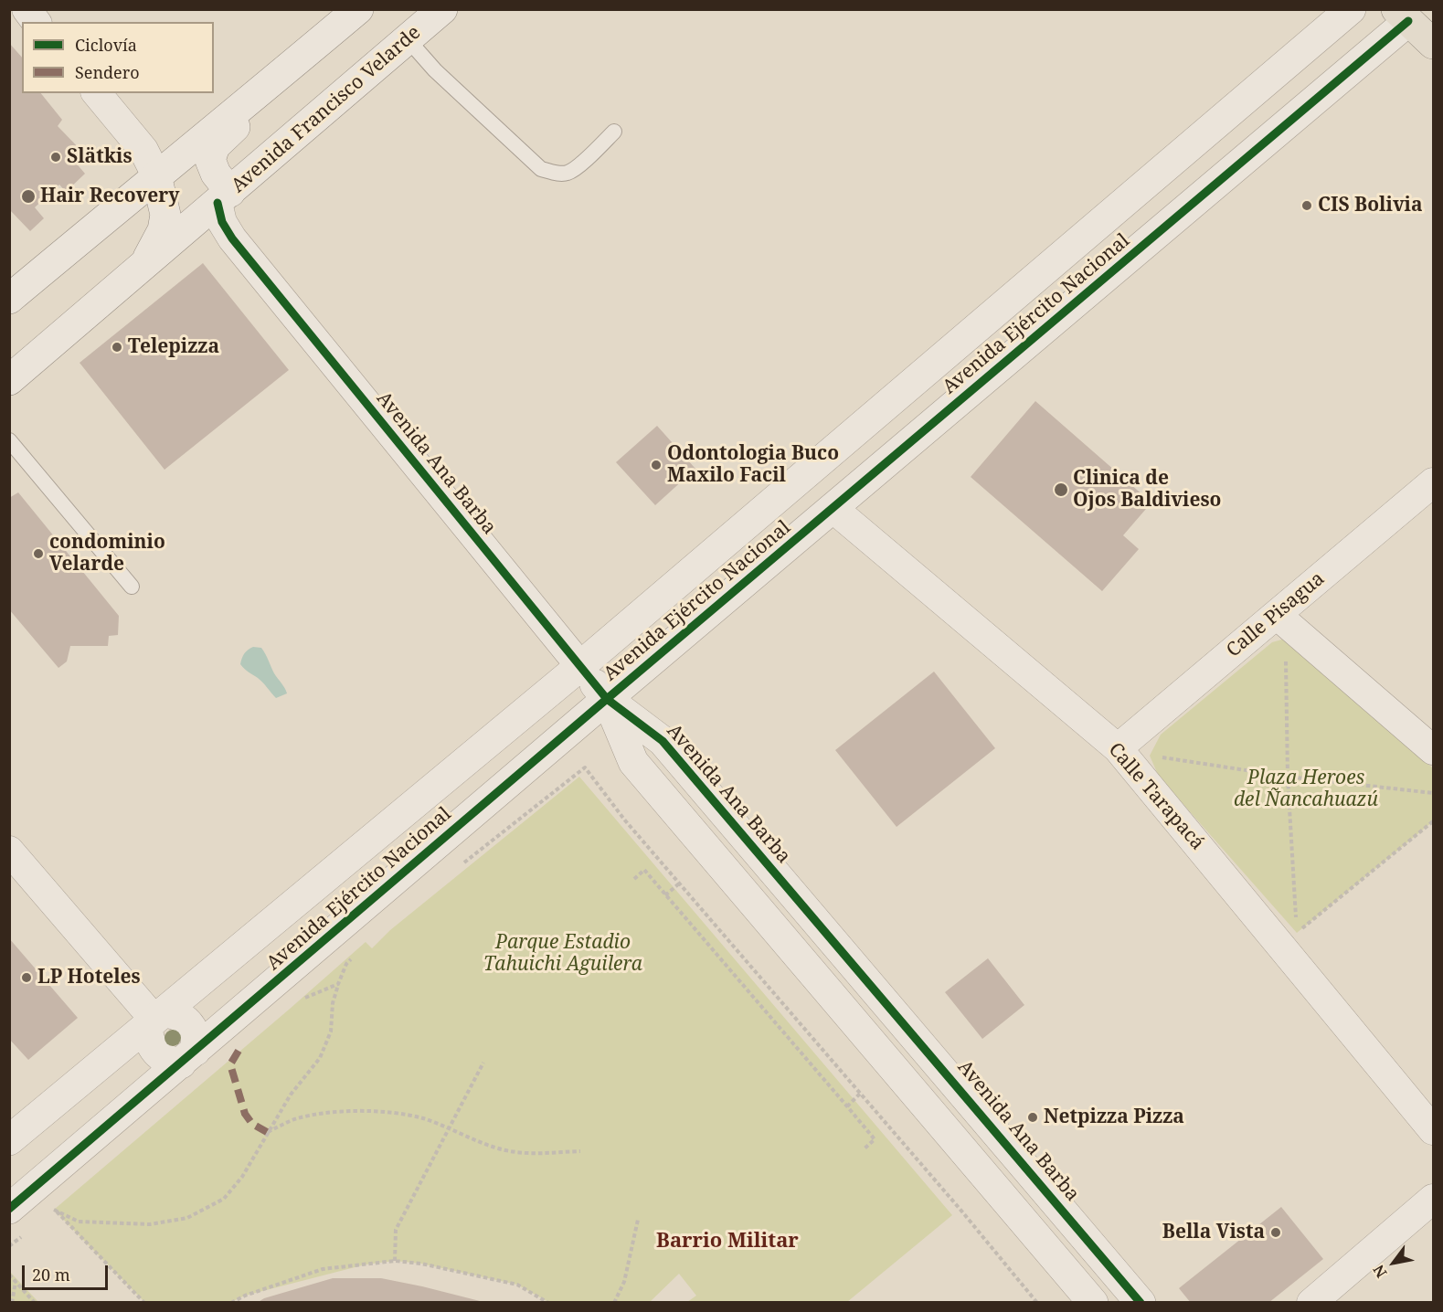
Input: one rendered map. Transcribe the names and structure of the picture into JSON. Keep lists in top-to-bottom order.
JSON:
{
  "streets": {
    "street": [
      "Avenida Francisco Velarde",
      "Avenida Ejército Nacional",
      "Avenida Ana Barba",
      "Calle Pisagua",
      "Calle Tarapacá"
    ]
  },
  "crossings": [
    ["Avenida Francisco Velarde", "Avenida Ana Barba"],
    ["Avenida Ejército Nacional", "Avenida Ana Barba"],
    ["Avenida Ejército Nacional", "Calle Tarapacá"],
    ["Calle Pisagua", "Calle Tarapacá"]
  ],
  "districts": ["Barrio Militar"],
  "parks": ["Plaza Heroes del Ñancahuazú", "Parque Estadio Tahuichi Aguilera"],
  "places": [
    "Slätkis",
    "Hair Recovery",
    "CIS Bolivia",
    "Telepizza",
    "Odontologia Buco Maxilo Facil",
    "Clinica de Ojos Baldivieso",
    "condominio Velarde",
    "LP Hoteles",
    "Netpizza Pizza",
    "Bella Vista"
  ],
  "legend": ["Ciclovía", "Sendero"],
  "scale_bar": "20 m",
  "north": "bottom left"
}
